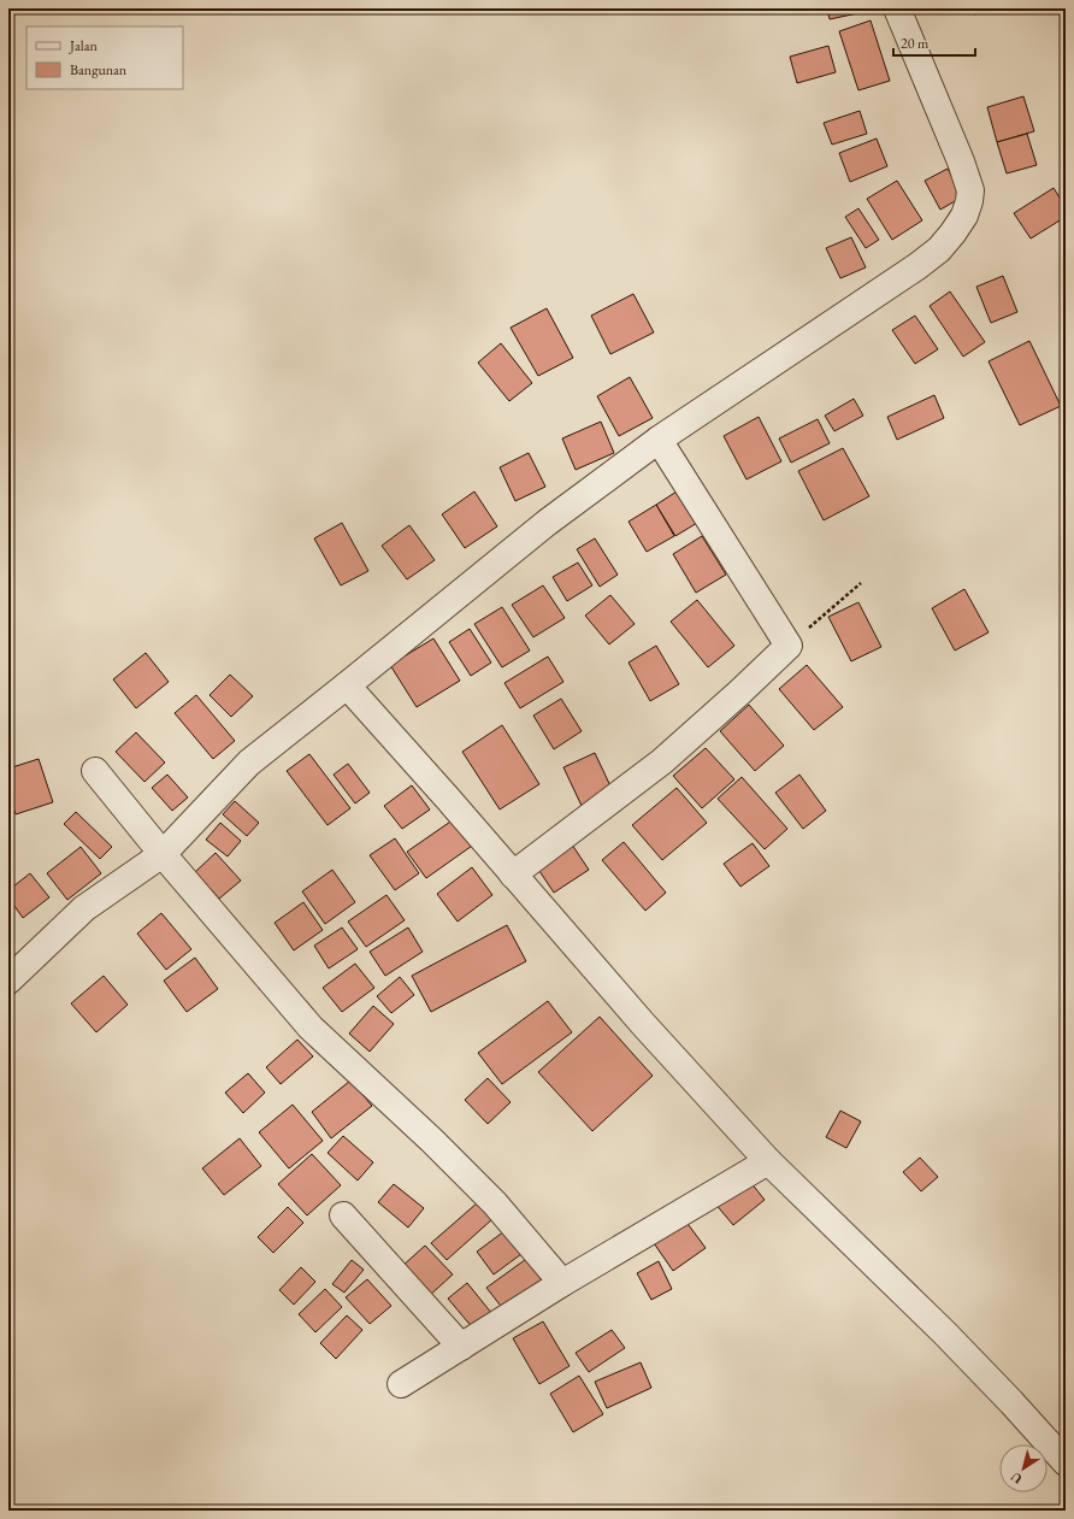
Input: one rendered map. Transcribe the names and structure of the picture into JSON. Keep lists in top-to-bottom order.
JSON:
{
  "legend": ["Jalan", "Bangunan"],
  "scale_bar": "20 m",
  "north": "bottom left"
}
